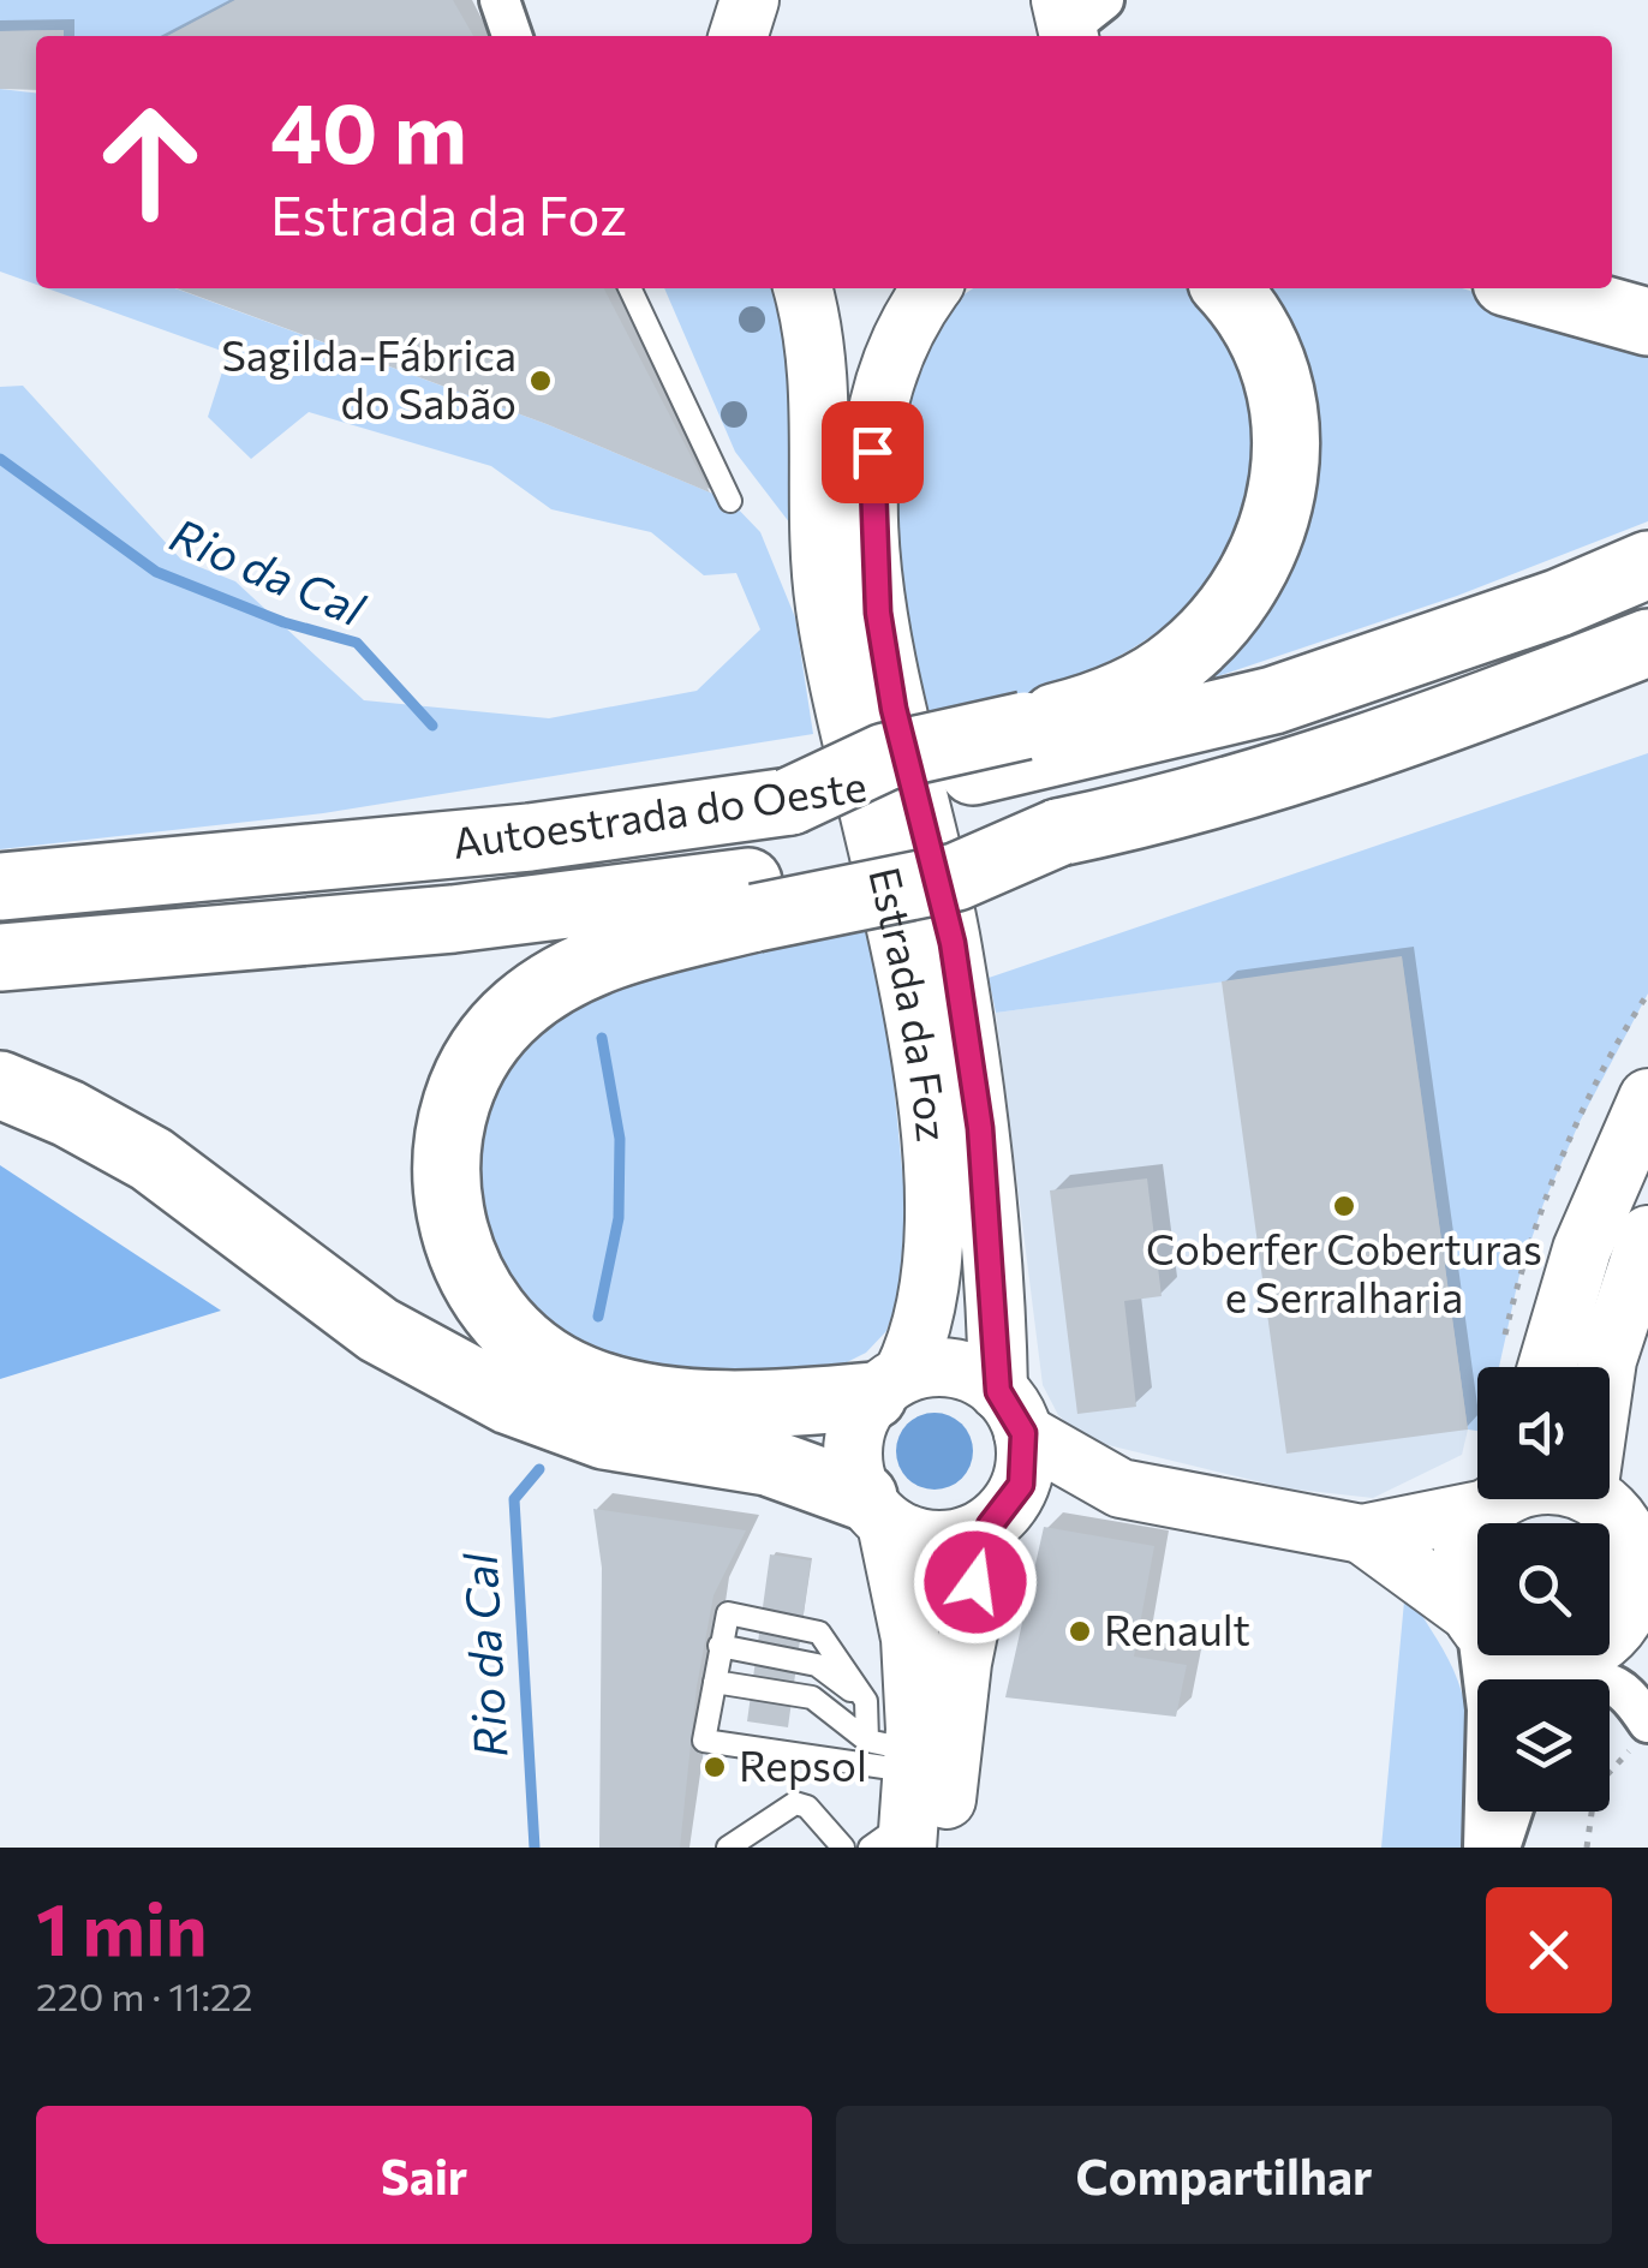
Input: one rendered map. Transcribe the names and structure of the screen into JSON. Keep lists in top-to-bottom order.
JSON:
{
  "streets": {
    "highway": ["Autoestrada do Oeste"],
    "main road": ["Estrada da Foz"]
  },
  "water": ["Rio da Cal"],
  "places": [
    "Sagilda-Fábrica do Sabão",
    "Coberfer Coberturas e Serralharia",
    "Renault",
    "Repsol"
  ],
  "page": {
    "turn": ["40 m", "Estrada da Foz"],
    "heading": ["1 min", "220 m · 11:22"],
    "buttons": ["Sair", "Compartilhar"]
  }
}
